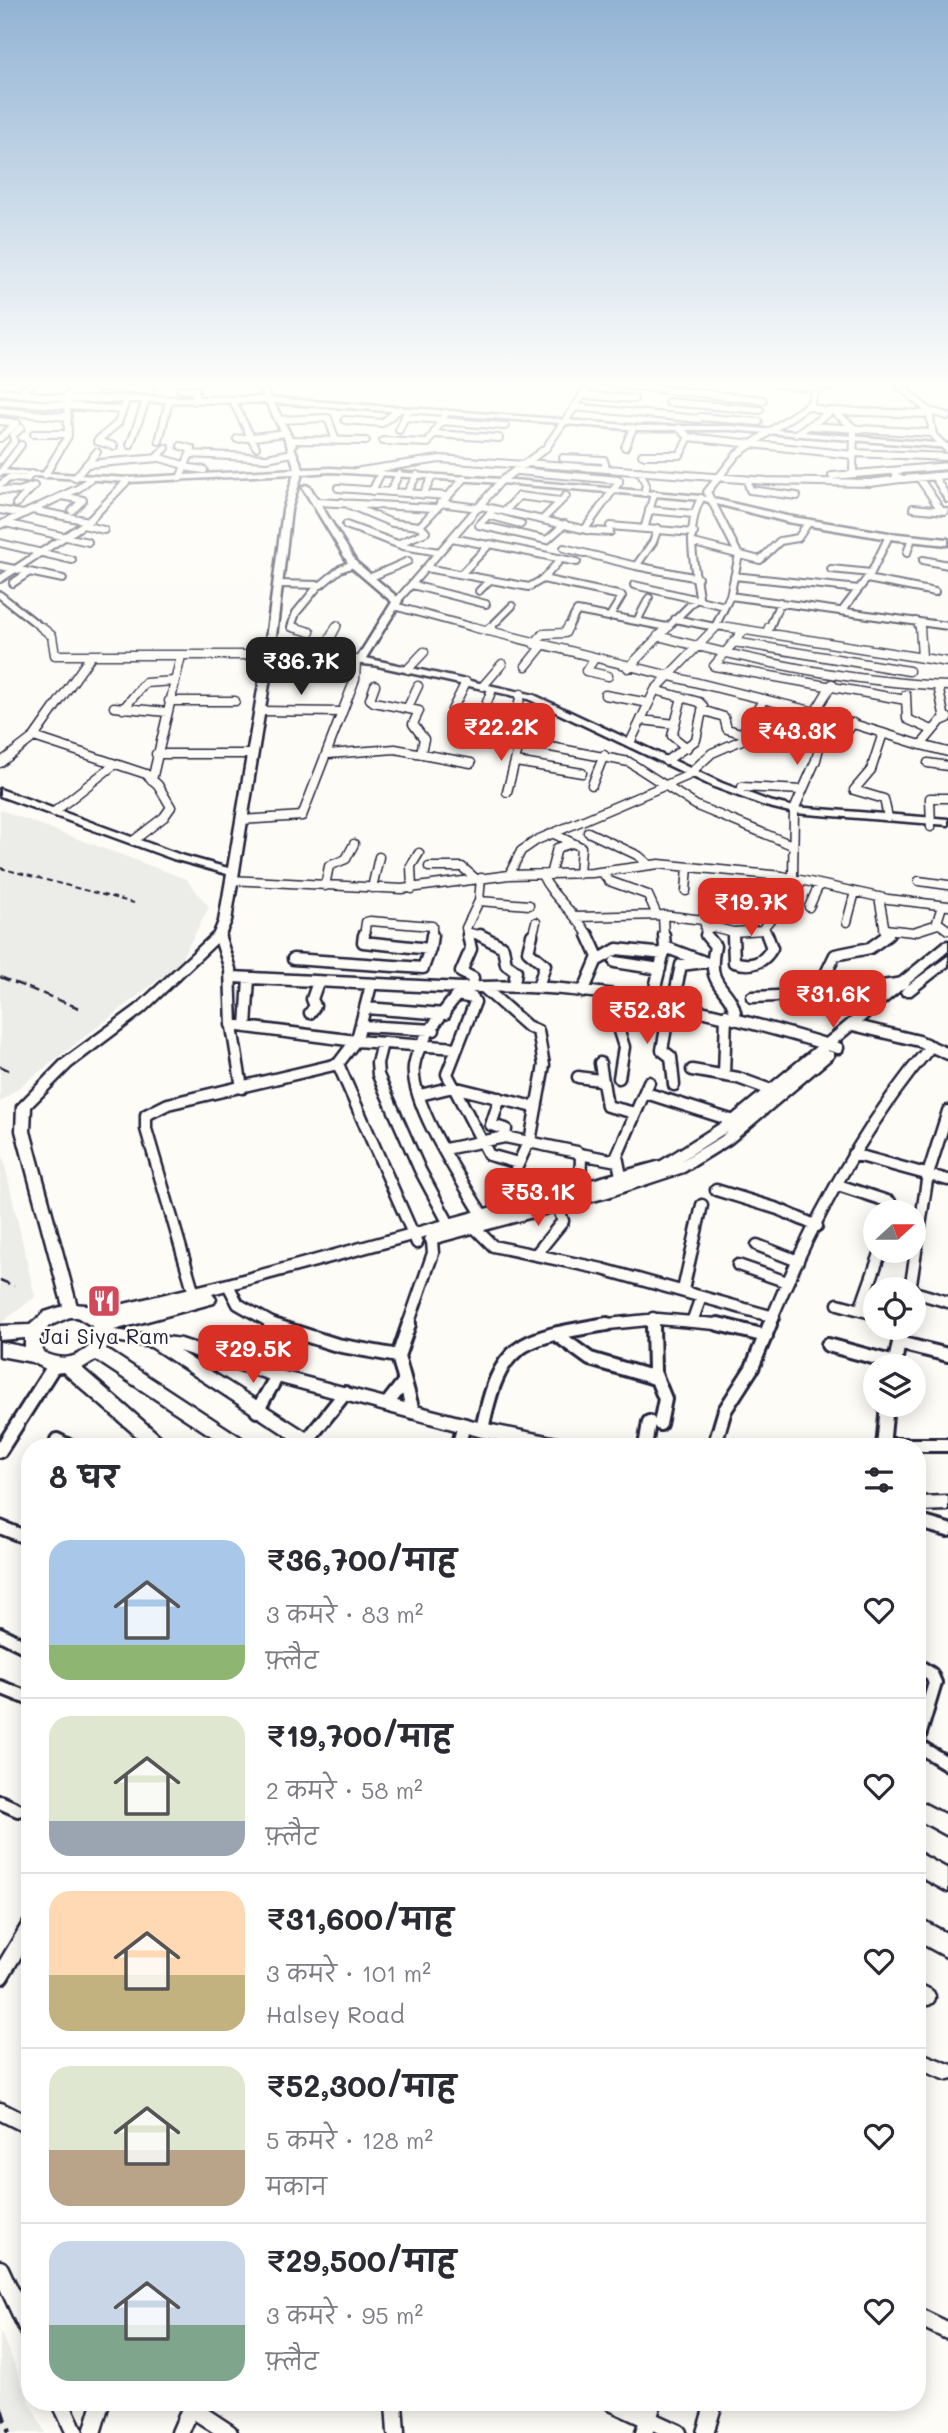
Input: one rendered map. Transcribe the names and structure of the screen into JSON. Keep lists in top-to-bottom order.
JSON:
{
  "places": {
    "restaurant": ["Jai Siya Ram"]
  },
  "north": "right",
  "page": {
    "price": [
      "₹36.7K",
      "₹22.2K",
      "₹43.3K",
      "₹19.7K",
      "₹31.6K",
      "₹52.3K",
      "₹53.1K",
      "₹29.5K"
    ],
    "heading": "8 घर",
    "list": [
      {
        "name": "₹36,700/माह",
        "note": "3 कमरे · 83 m² · फ़्लैट"
      },
      {
        "name": "₹19,700/माह",
        "note": "2 कमरे · 58 m² · फ़्लैट"
      },
      {
        "name": "₹31,600/माह",
        "note": "3 कमरे · 101 m² · Halsey Road"
      },
      {
        "name": "₹52,300/माह",
        "note": "5 कमरे · 128 m² · मकान"
      },
      {
        "name": "₹29,500/माह",
        "note": "3 कमरे · 95 m² · फ़्लैट"
      }
    ]
  }
}
